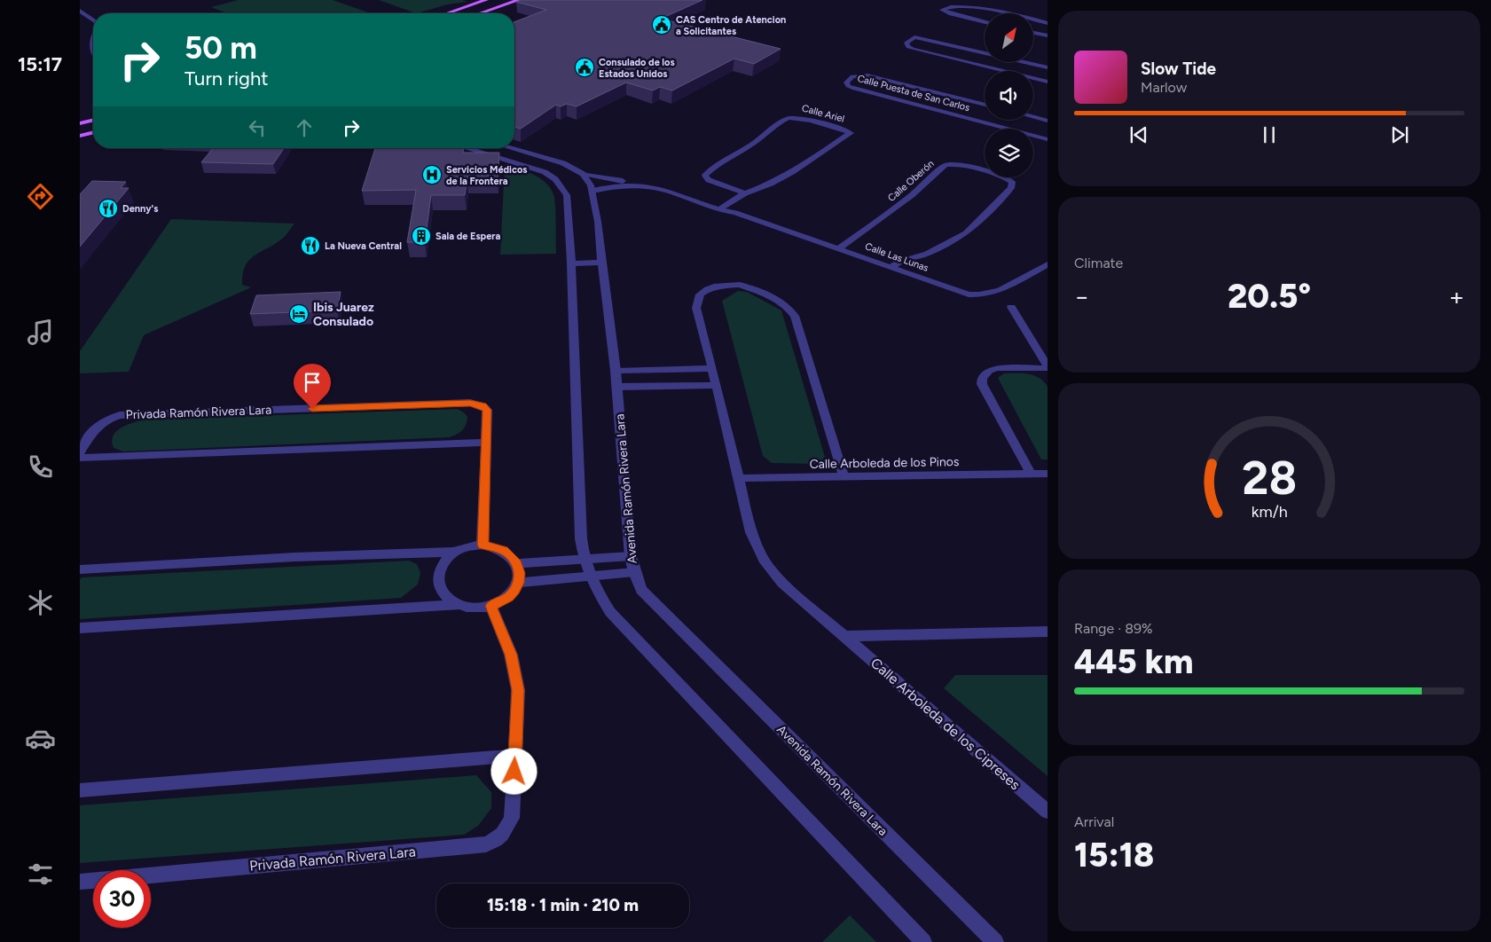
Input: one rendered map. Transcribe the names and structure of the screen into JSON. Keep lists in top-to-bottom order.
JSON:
{
  "streets": {
    "street": [
      "Calle Puesta de San Carlos",
      "Calle Ariel",
      "Calle Oberón",
      "Calle Las Lunas",
      "Privada Ramón Rivera Lara",
      "Calle Arboleda de los Pinos",
      "Avenida Ramón Rivera Lara",
      "Calle Arboleda de los Cipreses"
    ]
  },
  "crossings": [
    ["Calle Ariel", "Calle Las Lunas"],
    ["Calle Oberón", "Calle Las Lunas"],
    ["Calle Las Lunas", "Avenida Ramón Rivera Lara"],
    ["Calle Arboleda de los Pinos", "Calle Arboleda de los Cipreses"]
  ],
  "places": {
    "public building": ["CAS Centro de Atencion a Solicitantes", "Consulado de los Estados Unidos"],
    "hospital": ["Servicios Médicos de la Frontera"],
    "restaurant": ["Denny's", "La Nueva Central"],
    "building": ["Sala de Espera"],
    "hotel": ["Ibis Juarez Consulado"]
  },
  "north": "top right",
  "page": {
    "tabs": "15:17",
    "turn": ["50 m", "Turn right"],
    "song": ["Slow Tide", "Marlow"],
    "tile": [
      "Climate",
      ["Range · 89%", "445 km"],
      ["Arrival", "15:18"]
    ],
    "heat": ["−", "20.5°", "+"],
    "limit": "30",
    "trip": "15:18 · 1 min · 210 m",
    "gauge": ["28", "km/h"]
  }
}
